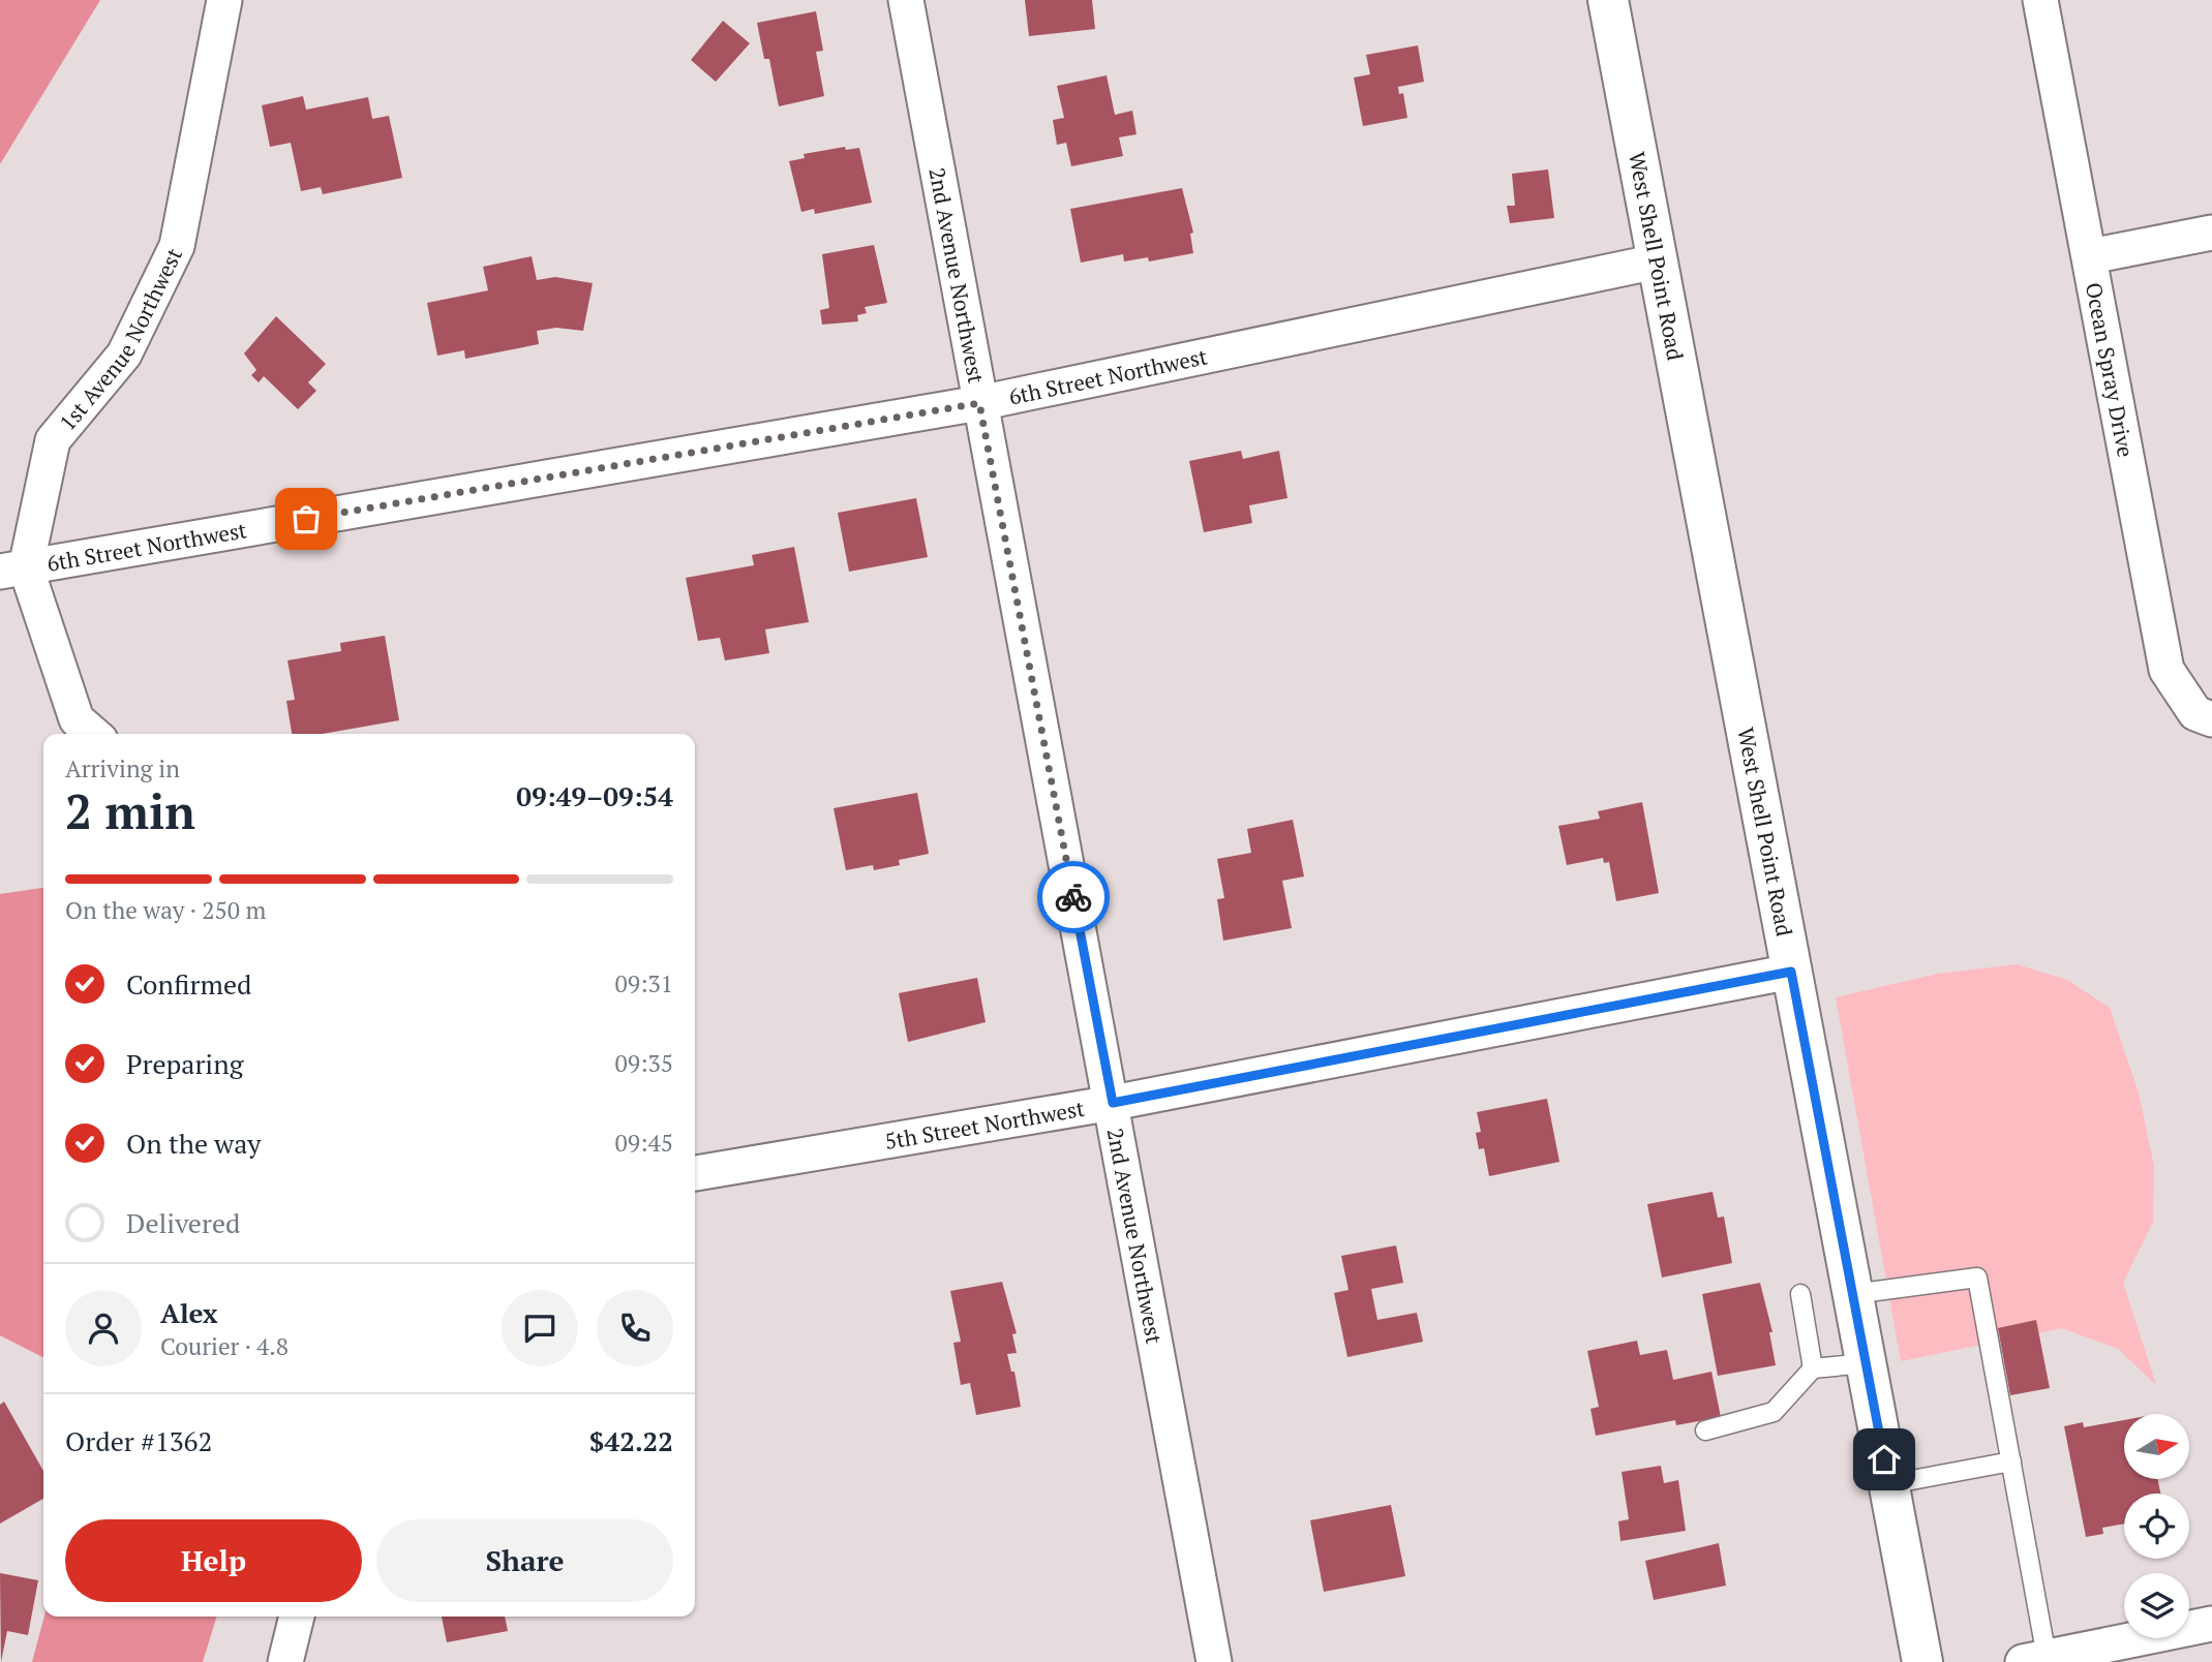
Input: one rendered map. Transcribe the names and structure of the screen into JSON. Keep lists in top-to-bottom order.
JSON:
{
  "streets": {
    "street": [
      "West Shell Point Road",
      "2nd Avenue Northwest",
      "1st Avenue Northwest",
      "Ocean Spray Drive",
      "6th Street Northwest",
      "5th Street Northwest"
    ]
  },
  "crossings": [
    ["West Shell Point Road", "6th Street Northwest"],
    ["West Shell Point Road", "5th Street Northwest"],
    ["2nd Avenue Northwest", "6th Street Northwest"],
    ["2nd Avenue Northwest", "5th Street Northwest"],
    ["1st Avenue Northwest", "6th Street Northwest"]
  ],
  "north": "right",
  "page": {
    "heading": ["2 min", "Arriving in", "09:49–09:54"],
    "panel": [
      "Alex",
      "Courier · 4.8",
      "Order #1362",
      "$42.22"
    ],
    "bar": "On the way · 250 m",
    "list": [
      ["Confirmed", "09:31"],
      ["Preparing", "09:35"],
      ["On the way", "09:45"],
      "Delivered"
    ],
    "buttons": ["Help", "Share"]
  }
}
